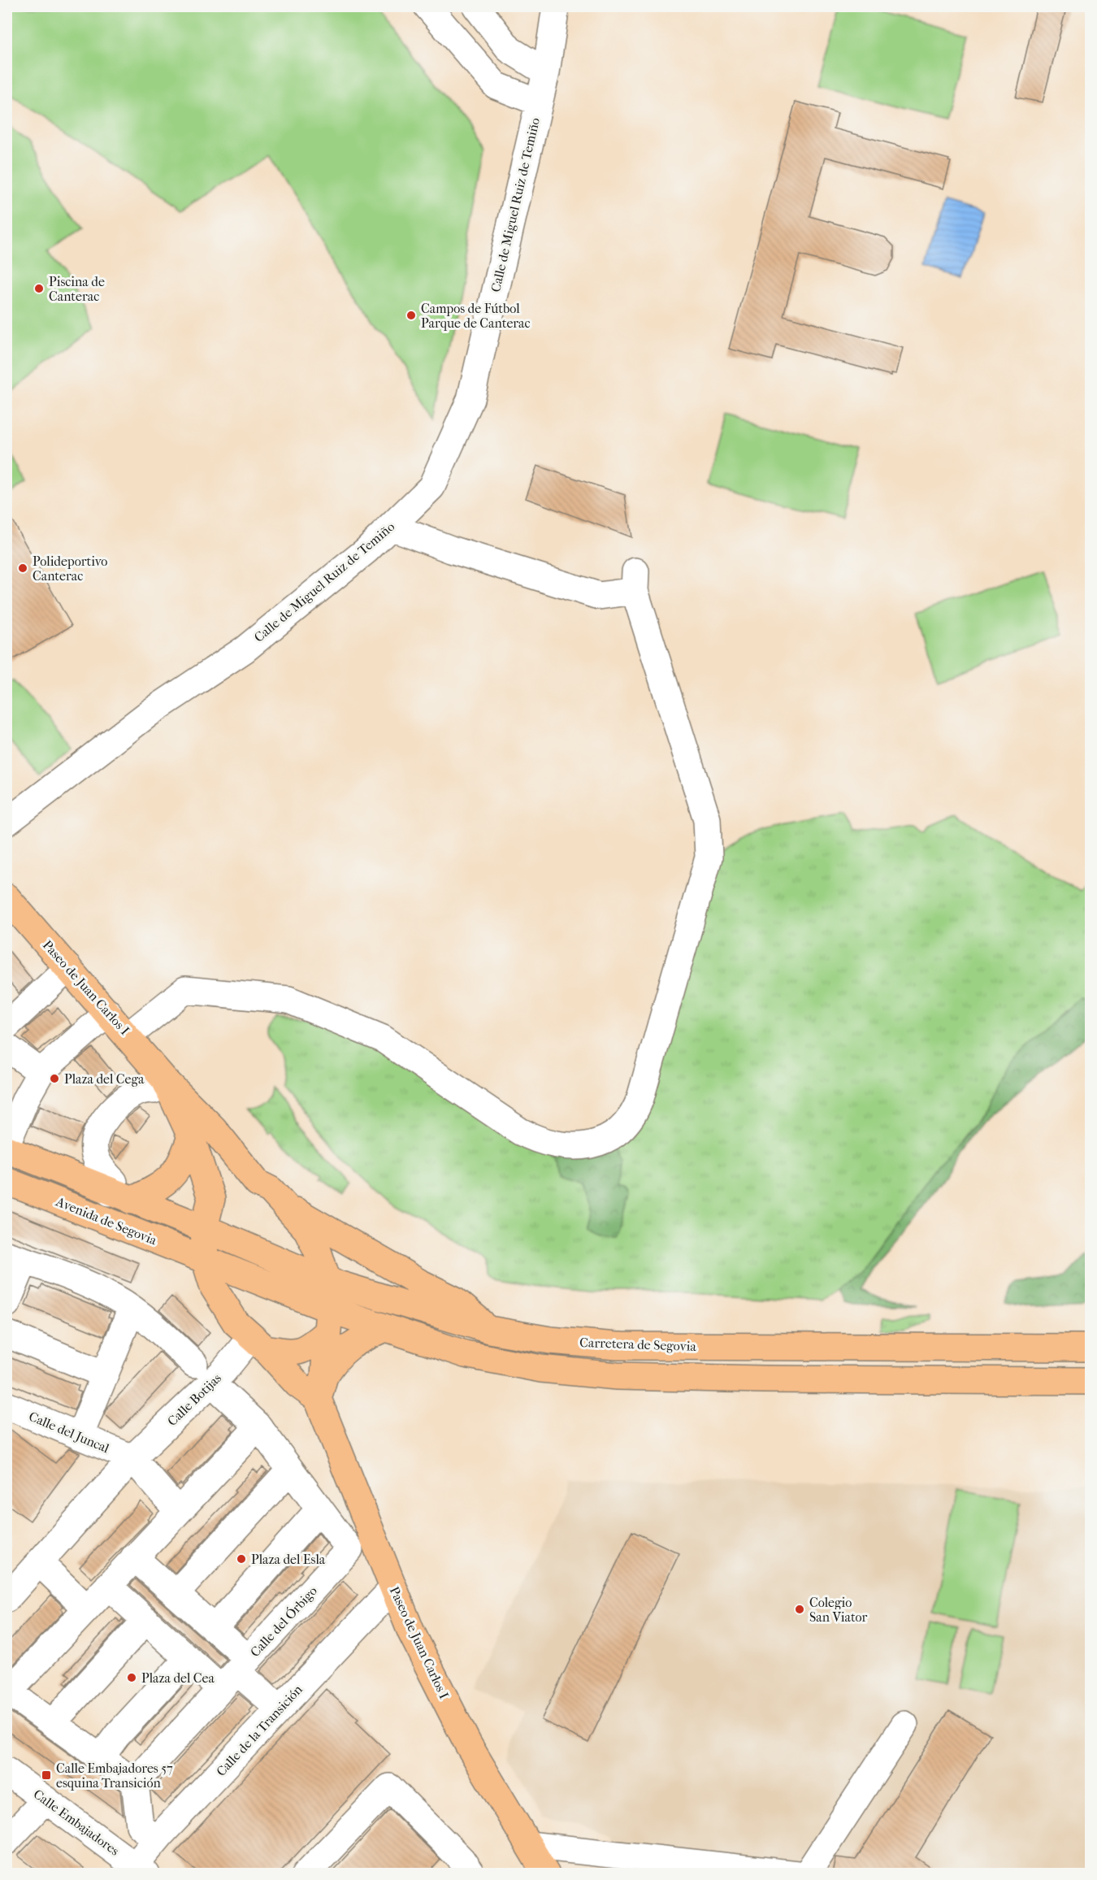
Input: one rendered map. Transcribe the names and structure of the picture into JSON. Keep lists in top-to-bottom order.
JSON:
{
  "streets": {
    "main road": ["Paseo de Juan Carlos I", "Avenida de Segovia", "Carretera de Segovia"],
    "street": [
      "Calle de Miguel Ruiz de Temiño",
      "Calle Botijas",
      "Calle del Juncal",
      "Calle del Órbigo",
      "Calle de la Transición",
      "Calle Embajadores"
    ]
  },
  "crossings": [
    ["Paseo de Juan Carlos I", "Avenida de Segovia"],
    ["Paseo de Juan Carlos I", "Carretera de Segovia"],
    ["Paseo de Juan Carlos I", "Calle de la Transición"],
    ["Avenida de Segovia", "Carretera de Segovia"],
    ["Calle Botijas", "Calle del Juncal"],
    ["Calle de la Transición", "Calle Embajadores"]
  ],
  "places": {
    "other": [
      "Piscina de Canterac",
      "Campos de Fútbol Parque de Canterac",
      "Polideportivo Canterac",
      "Plaza del Cega",
      "Plaza del Esla",
      "Colegio San Viator",
      "Plaza del Cea"
    ],
    "transit": ["Calle Embajadores 57 esquina Transición"]
  }
}
